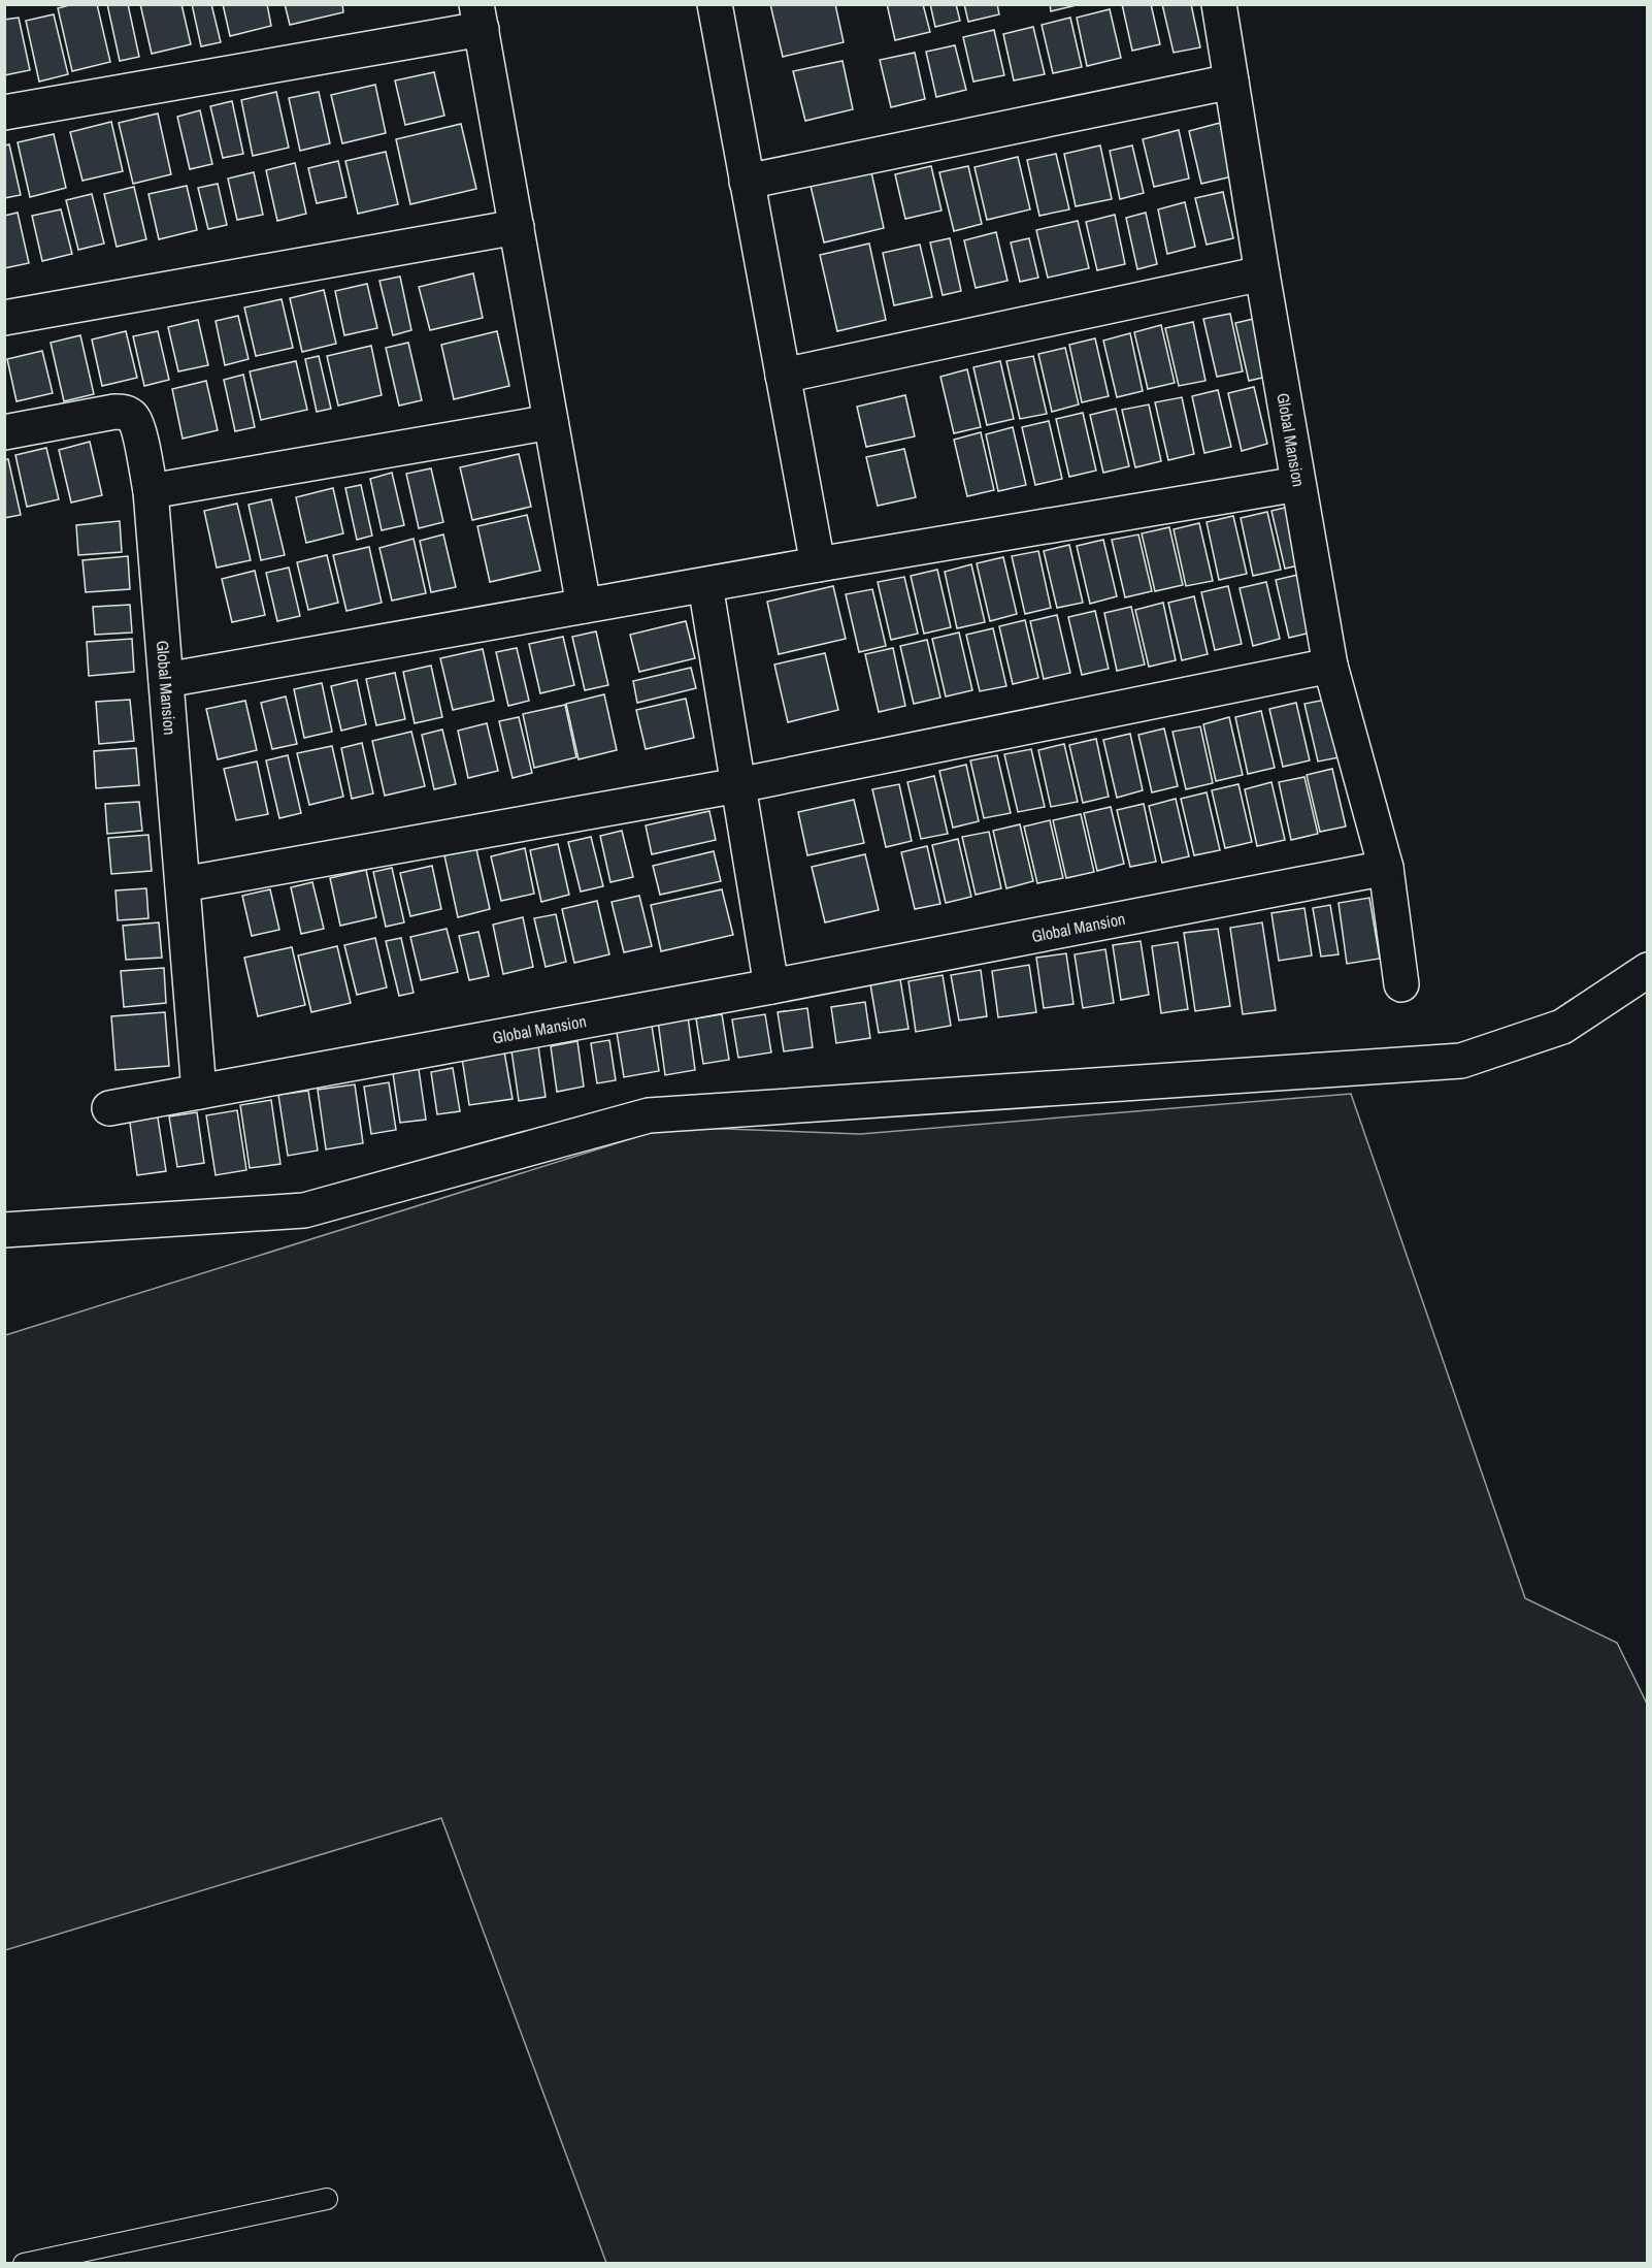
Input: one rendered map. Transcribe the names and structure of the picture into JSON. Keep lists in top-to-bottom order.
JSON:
{
  "streets": {
    "street": ["Global Mansion"]
  }
}
